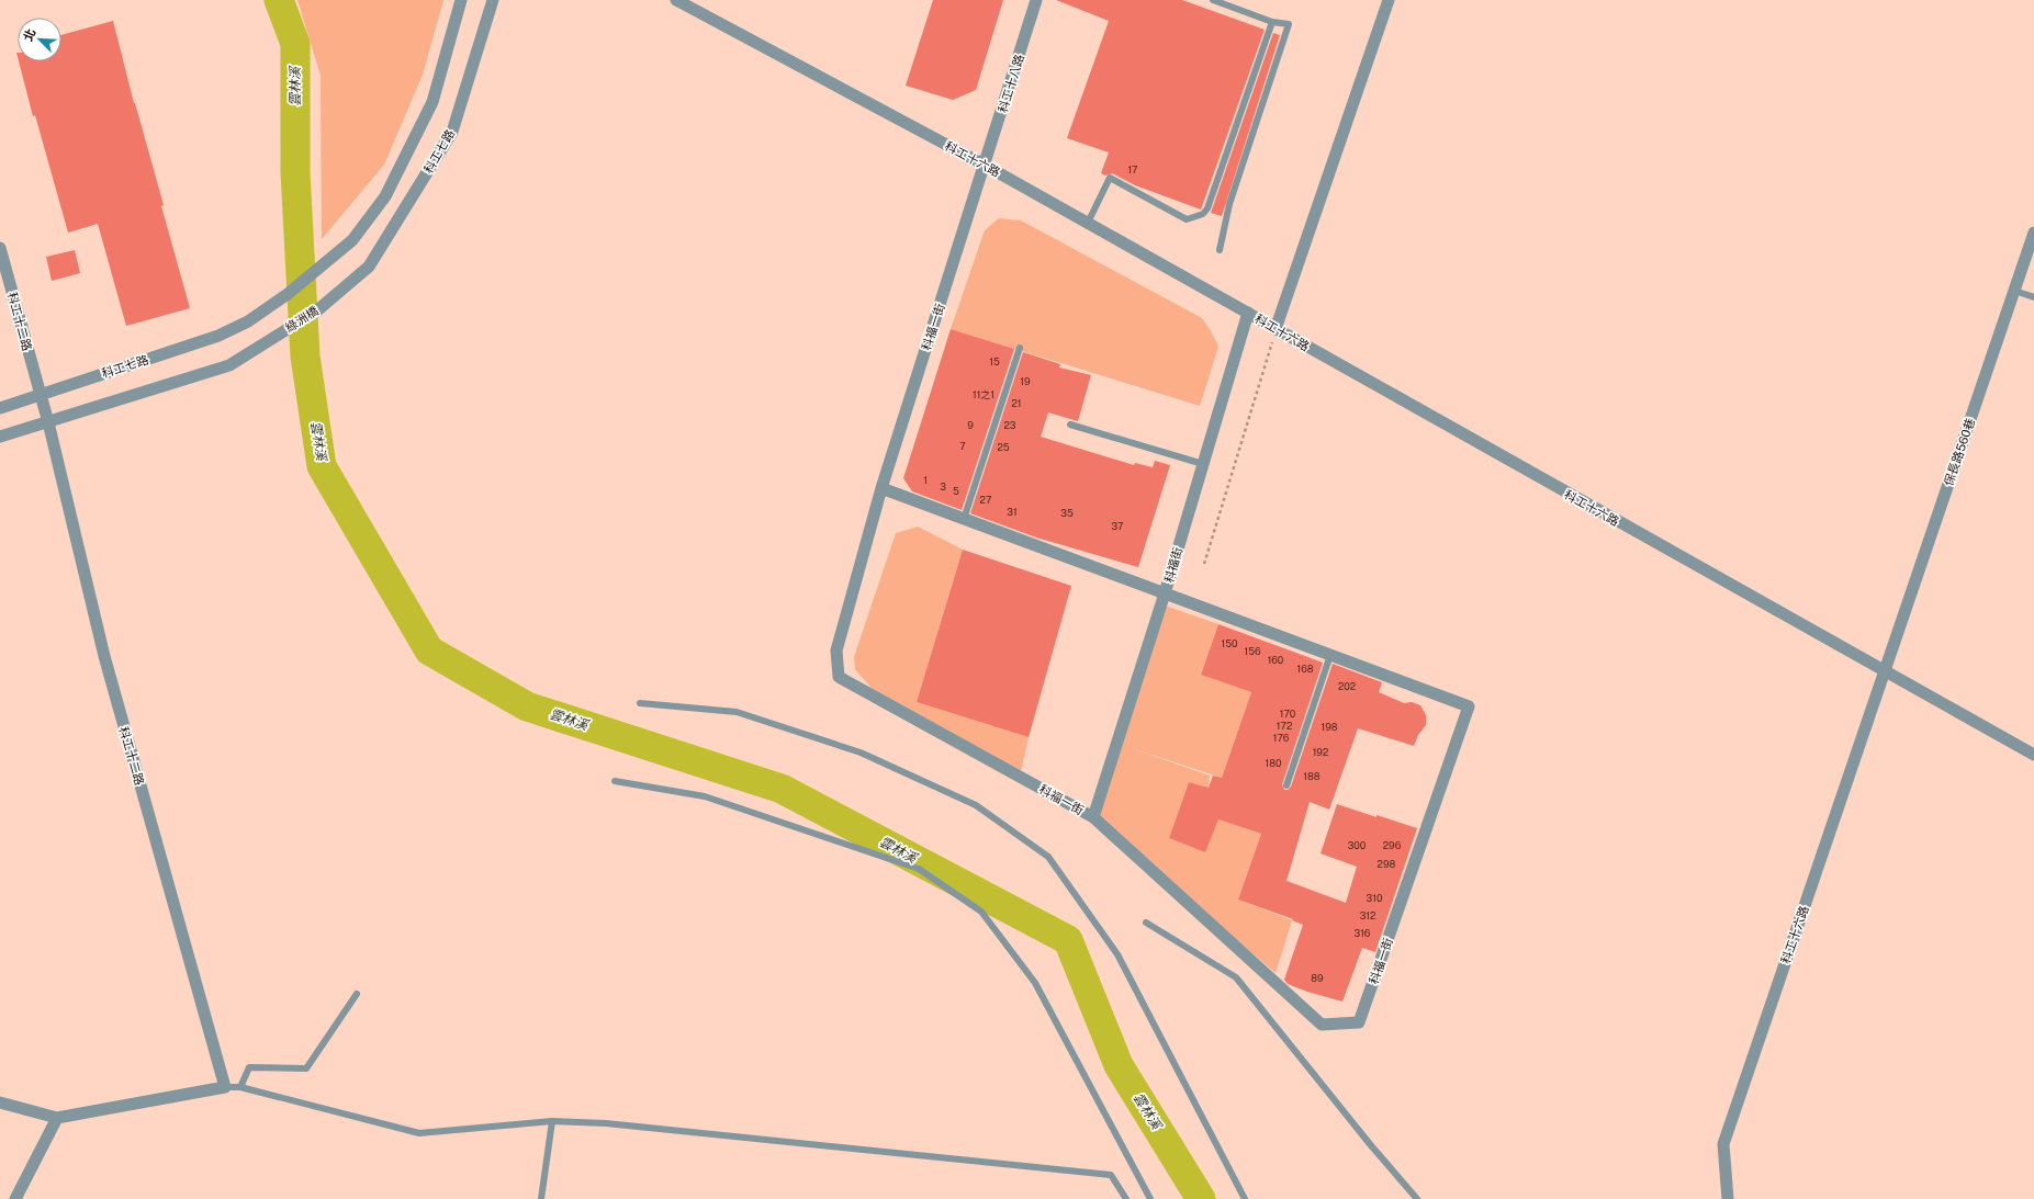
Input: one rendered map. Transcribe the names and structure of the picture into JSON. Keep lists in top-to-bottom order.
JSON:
{
  "streets": {
    "street": [
      "科工十八路",
      "科工七路",
      "科工十六路",
      "綠洲橋",
      "科工十二路",
      "科福一街",
      "保長路560巷",
      "科福街"
    ]
  },
  "crossings": [
    ["科工十八路", "科工十六路"],
    ["科工十八路", "科福一街"],
    ["科工七路", "綠洲橋"],
    ["科工七路", "科工十二路"],
    ["科工十六路", "科福一街"],
    ["科工十六路", "保長路560巷"],
    ["科工十六路", "科福街"],
    ["綠洲橋", "科工十二路"],
    ["科福一街", "科福街"]
  ],
  "water": ["雲林溪"],
  "house_numbers": [
    "17",
    "15",
    "19",
    "11之1",
    "21",
    "9",
    "23",
    "7",
    "25",
    "1",
    "3",
    "5",
    "27",
    "31",
    "35",
    "37",
    "150",
    "156",
    "160",
    "168",
    "202",
    "170",
    "172",
    "198",
    "176",
    "192",
    "180",
    "188",
    "300",
    "296",
    "298",
    "310",
    "312",
    "316",
    "89"
  ],
  "north": "top left"
}
